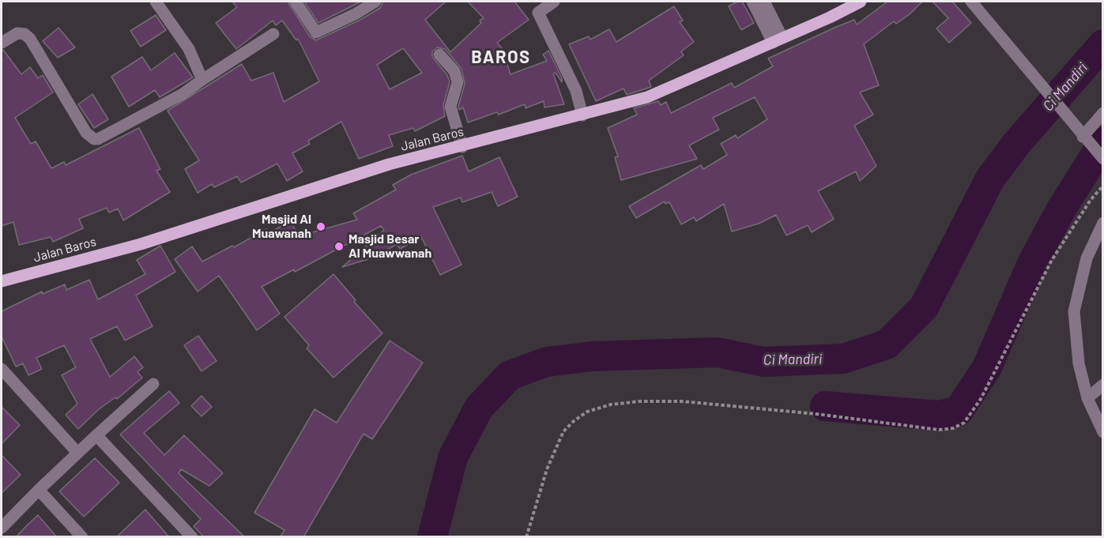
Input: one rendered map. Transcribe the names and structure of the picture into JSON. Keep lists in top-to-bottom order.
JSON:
{
  "streets": {
    "main road": ["Jalan Baros"]
  },
  "districts": ["BAROS"],
  "water": ["Ci Mandiri"],
  "places": ["Masjid Al Muawanah", "Masjid Besar Al Muawwanah"]
}
